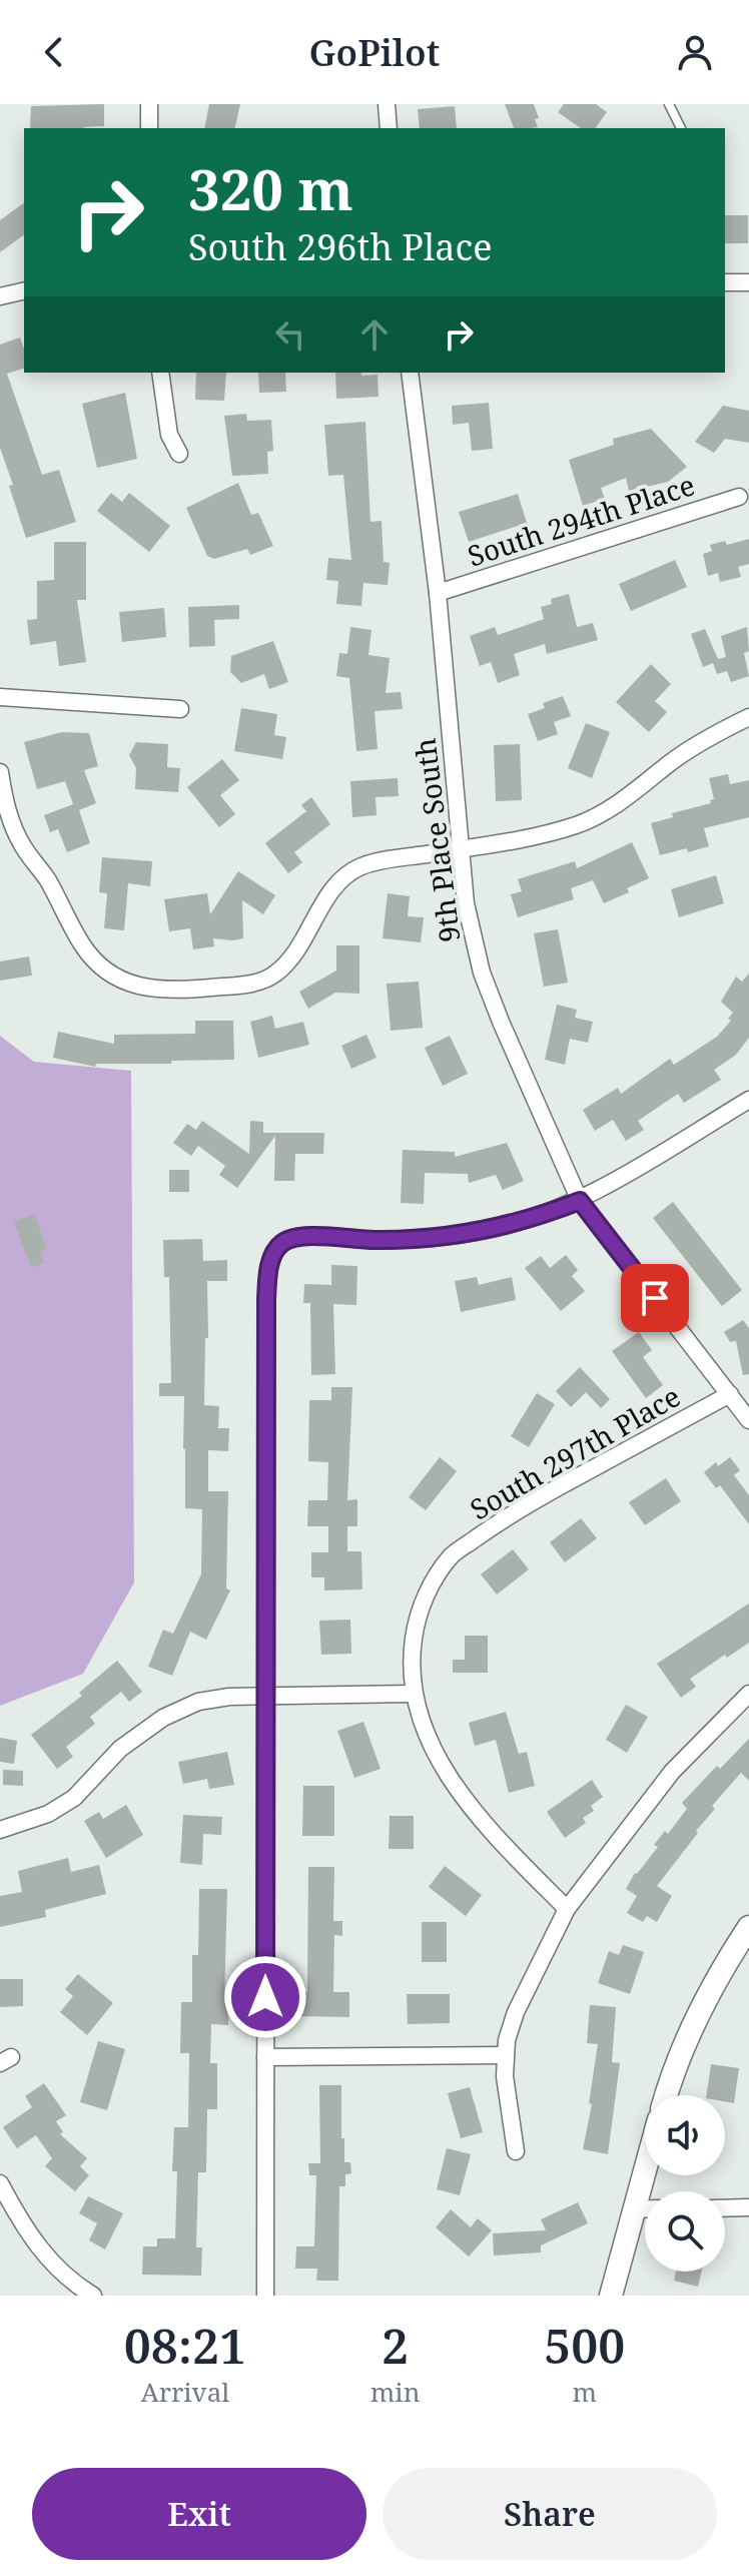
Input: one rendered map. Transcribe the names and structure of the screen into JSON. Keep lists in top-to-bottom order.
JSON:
{
  "streets": {
    "street": ["South 294th Place", "9th Place South", "South 297th Place"]
  },
  "crossings": [
    ["South 294th Place", "9th Place South"],
    ["9th Place South", "South 297th Place"]
  ],
  "page": {
    "header": "GoPilot",
    "turn": ["320 m", "South 296th Place"],
    "eta": [
      "08:21",
      "Arrival",
      "2",
      "min",
      "500",
      "m"
    ],
    "buttons": ["Exit", "Share"]
  }
}
